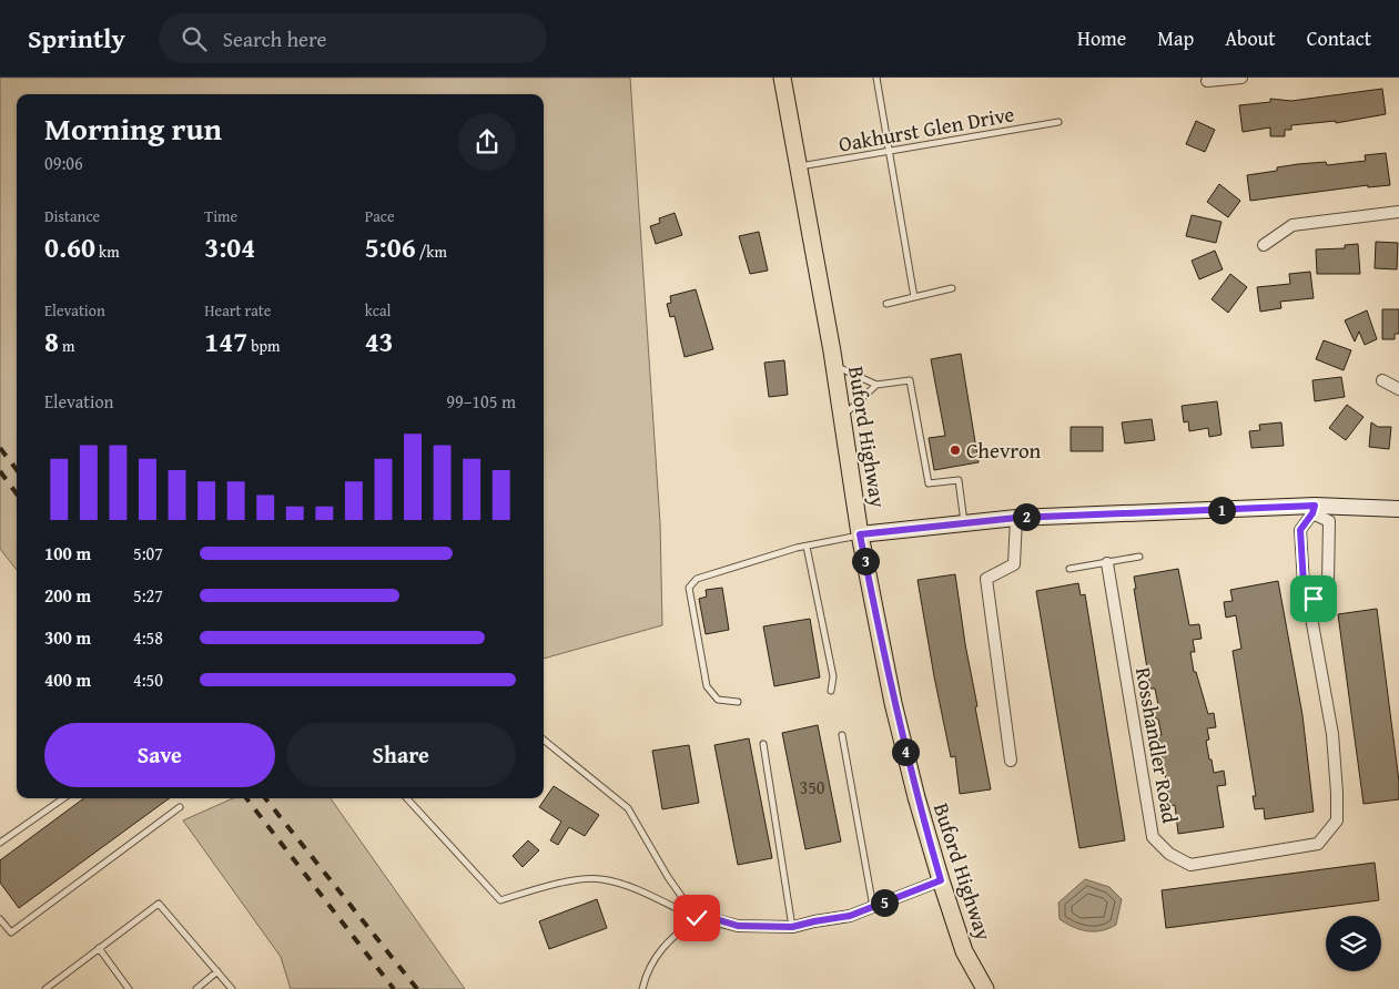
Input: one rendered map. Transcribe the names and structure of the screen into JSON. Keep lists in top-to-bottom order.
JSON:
{
  "streets": {
    "main road": ["Buford Highway"],
    "street": ["Rosshandler Road"],
    "lane": ["Oakhurst Glen Drive"]
  },
  "crossings": [
    ["Oakhurst Glen Drive", "Buford Highway"]
  ],
  "places": ["Chevron"],
  "house_numbers": ["350"],
  "page": {
    "header": "Sprintly",
    "search": "Search here",
    "nav": [
      "Home",
      "Map",
      "About",
      "Contact"
    ],
    "heading": ["Morning run", "09:06"],
    "stats": [
      ["Distance", "0.60 km"],
      ["Time", "3:04"],
      ["Pace", "5:06 /km"],
      ["Elevation", "8 m"],
      ["Heart rate", "147 bpm"],
      ["kcal", "43"]
    ],
    "chart": ["Elevation", "99–105 m"],
    "pins": [
      "1",
      "2",
      "3",
      "4",
      "5"
    ],
    "list": [
      {
        "name": "100 m",
        "note": "5:07"
      },
      {
        "name": "200 m",
        "note": "5:27"
      },
      {
        "name": "300 m",
        "note": "4:58"
      },
      {
        "name": "400 m",
        "note": "4:50"
      }
    ],
    "buttons": ["Save", "Share"]
  }
}
